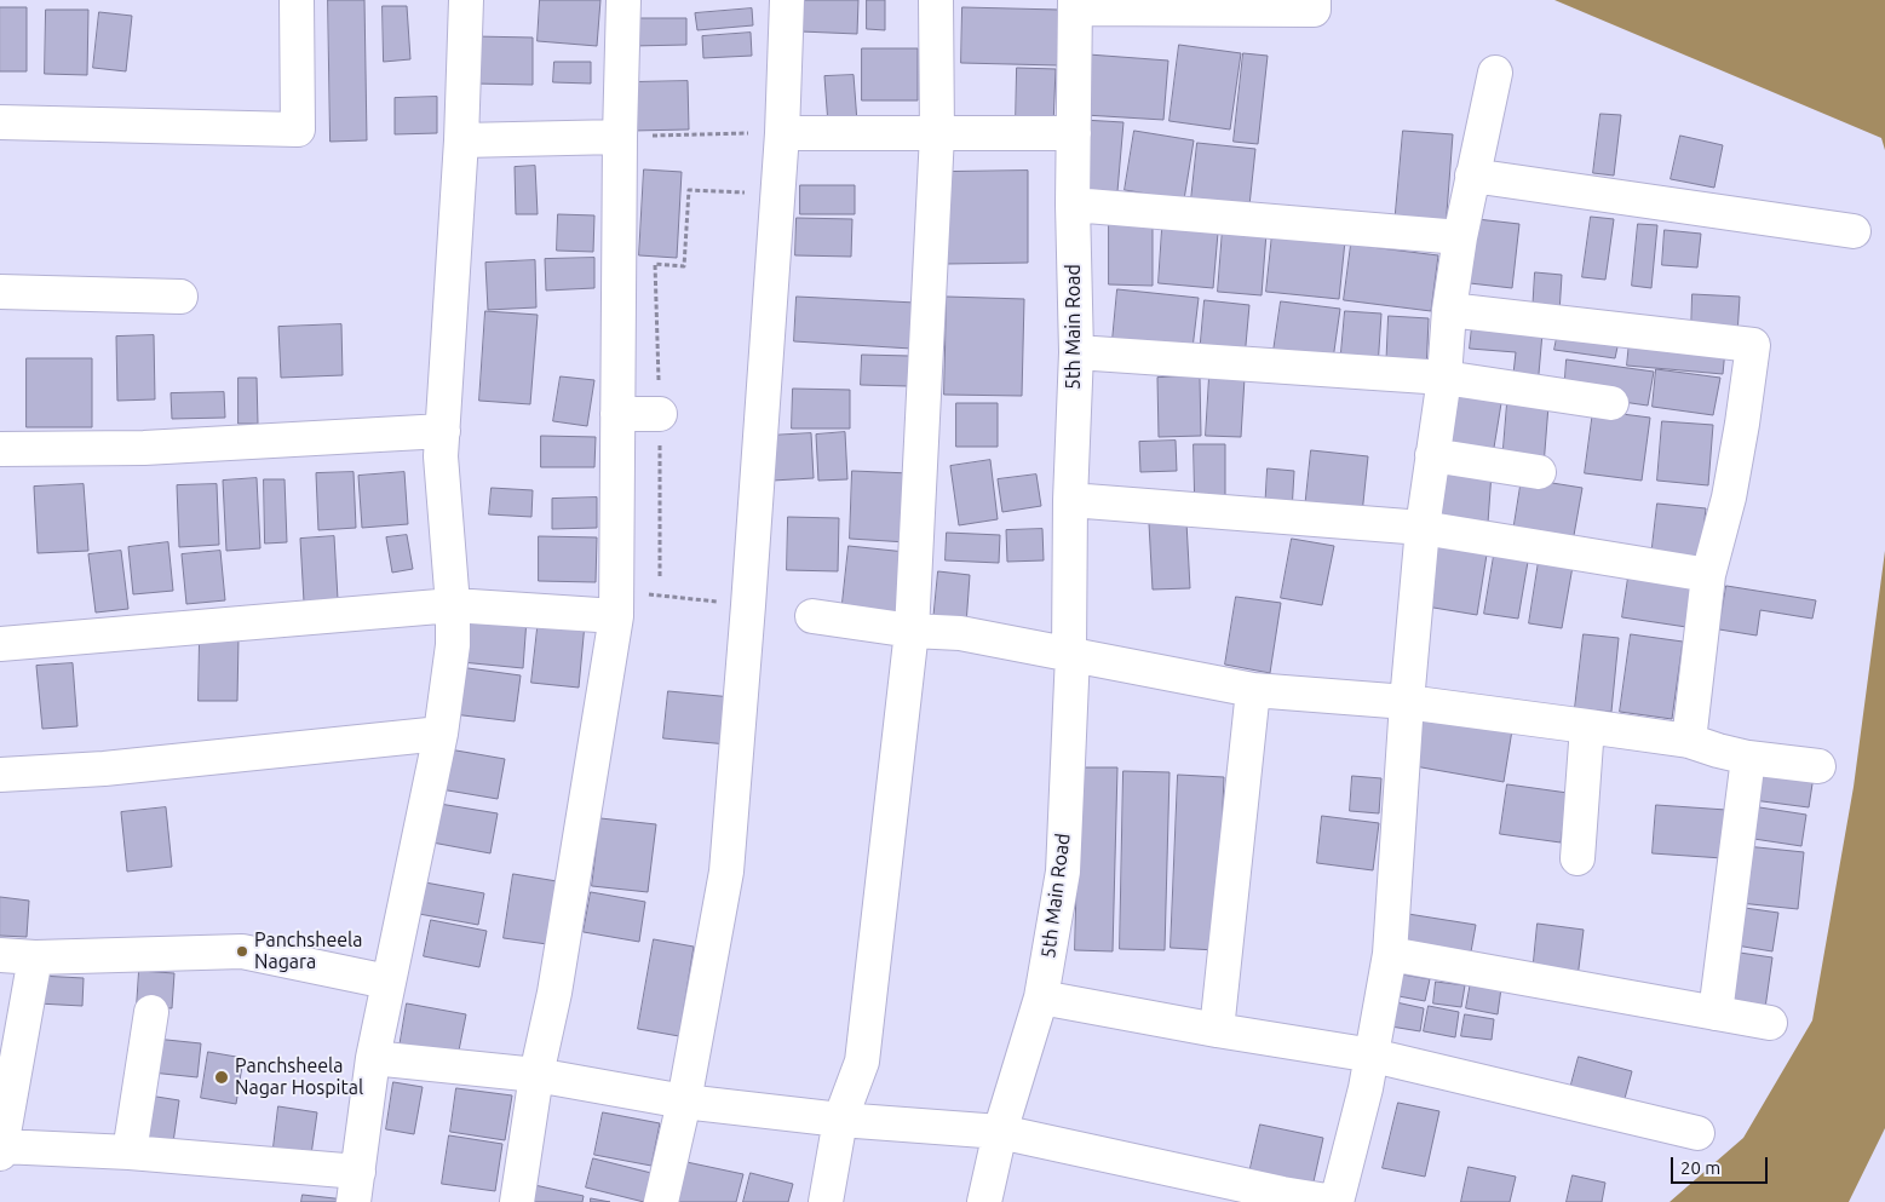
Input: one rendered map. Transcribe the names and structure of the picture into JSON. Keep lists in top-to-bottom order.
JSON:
{
  "streets": {
    "street": ["5th Main Road"]
  },
  "places": ["Panchsheela Nagara", "Panchsheela Nagar Hospital"],
  "scale_bar": "20 m"
}
